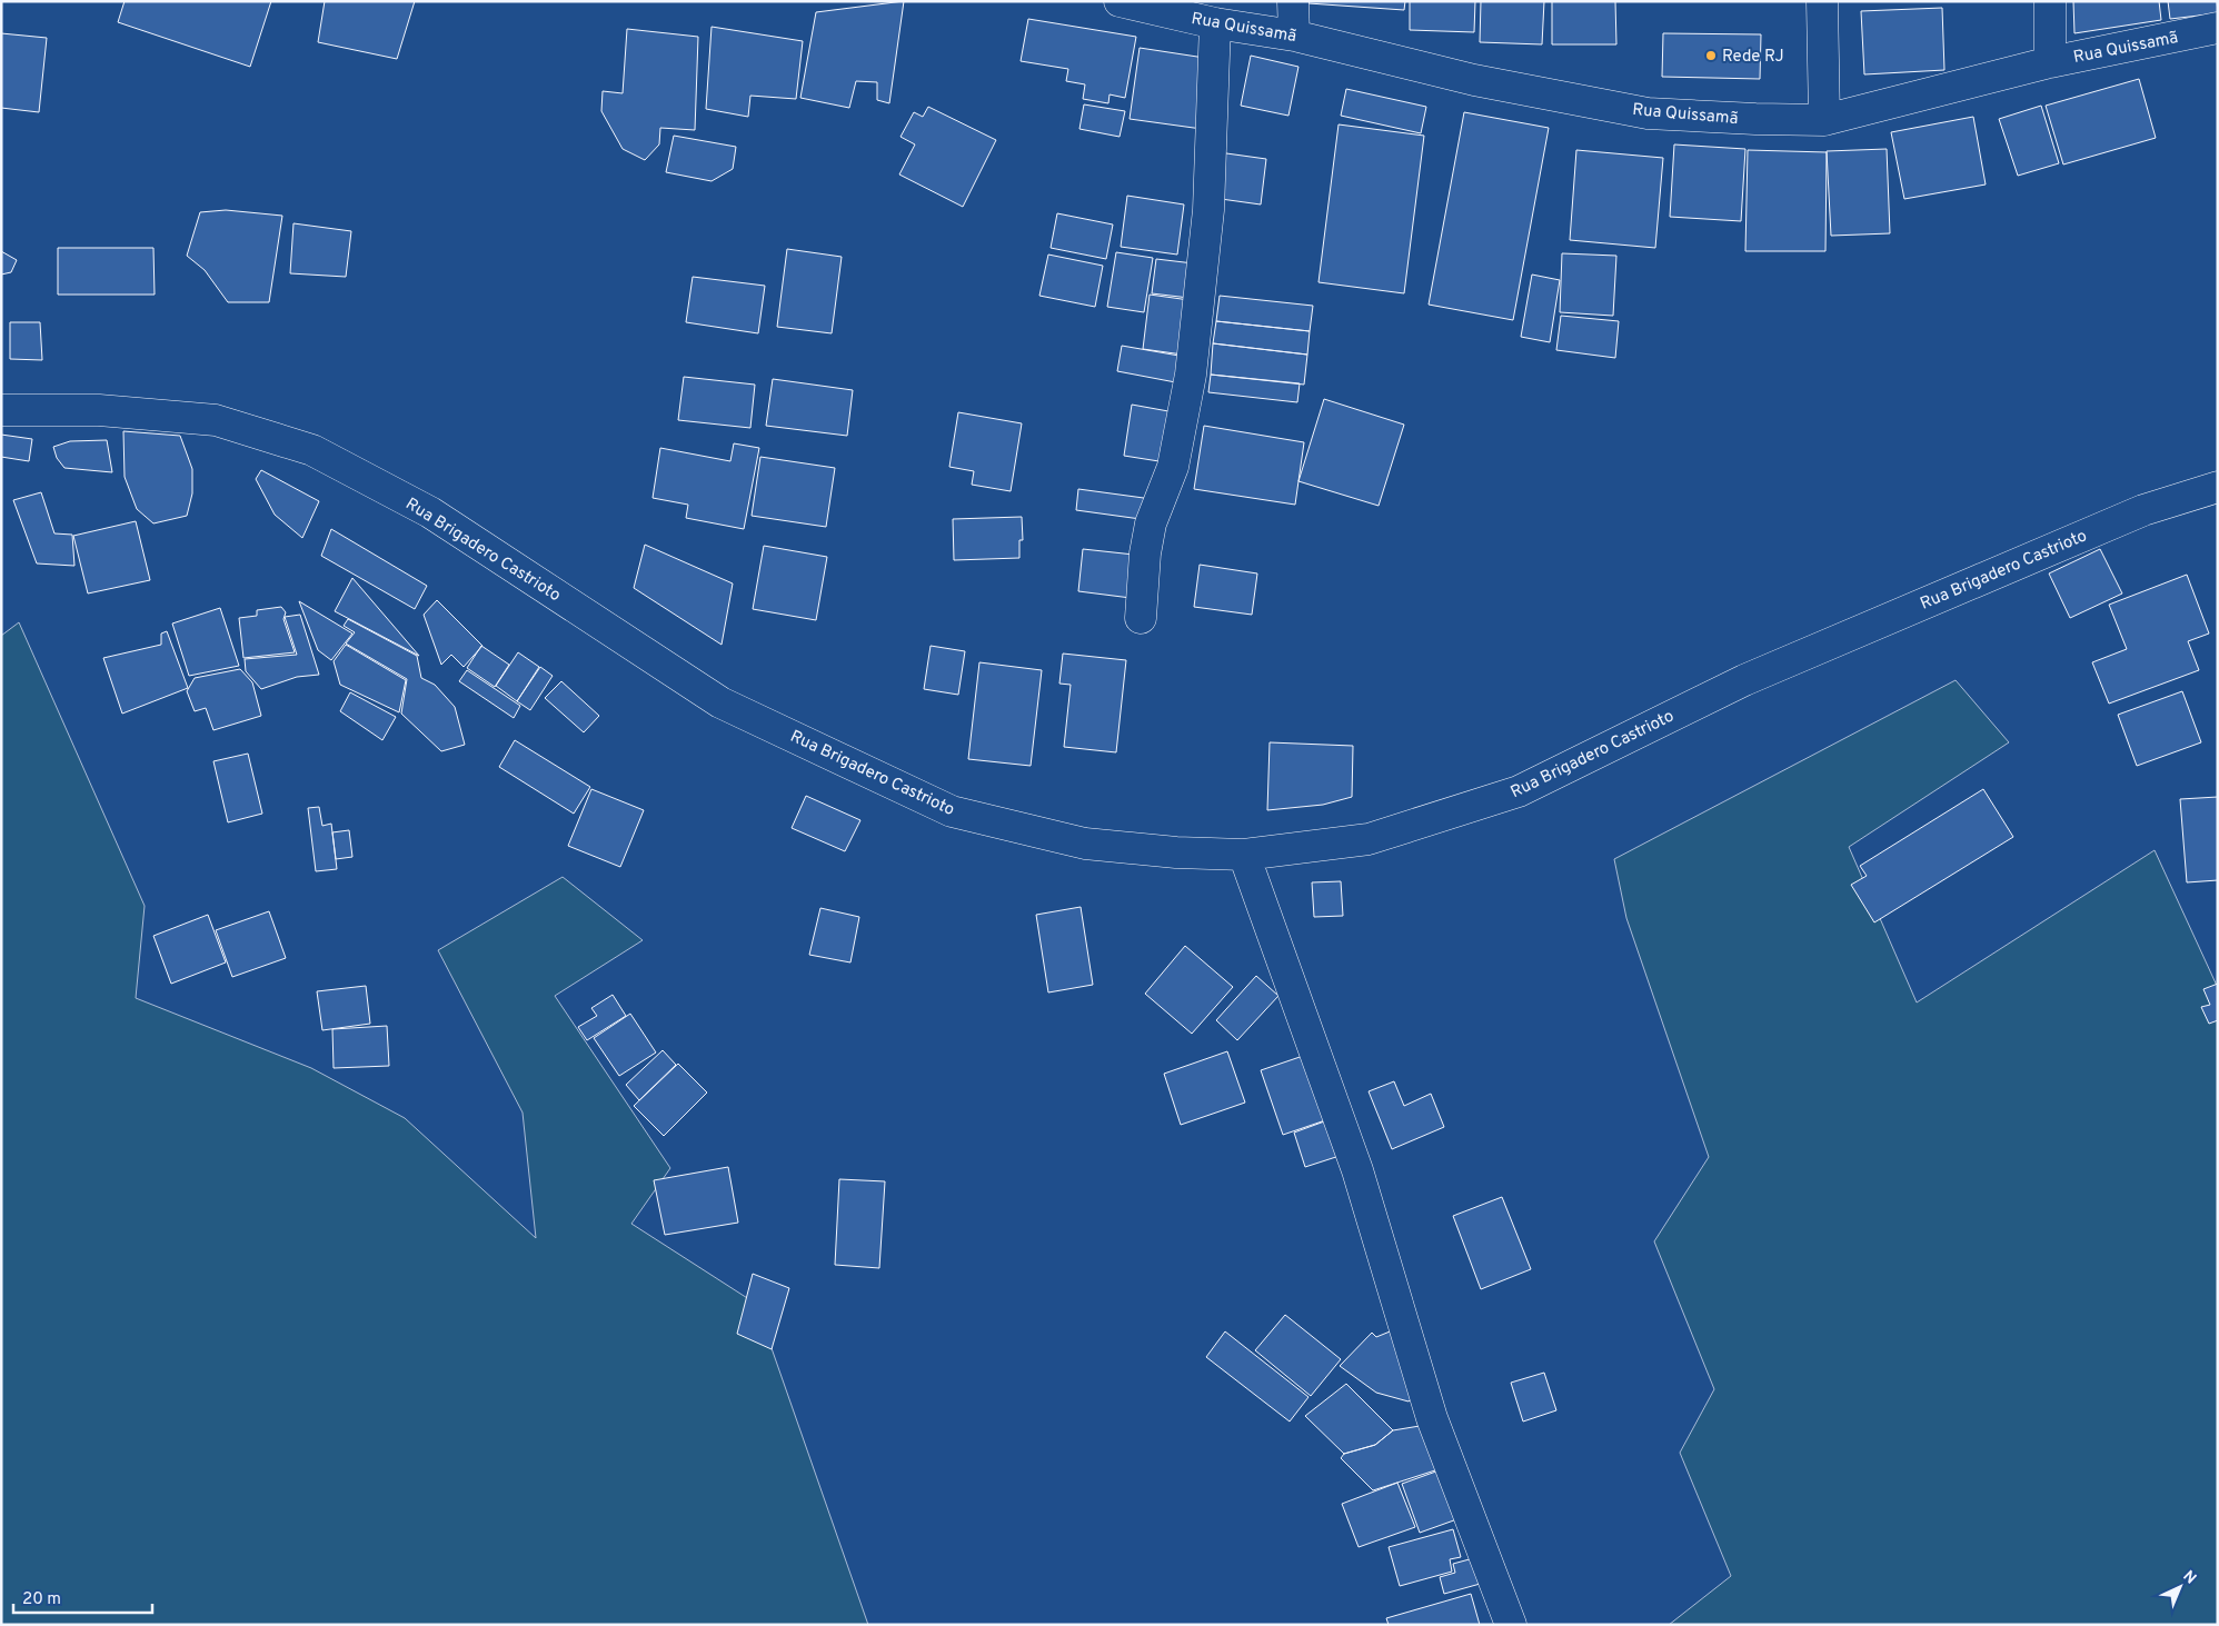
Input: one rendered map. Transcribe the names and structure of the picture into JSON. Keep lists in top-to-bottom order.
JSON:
{
  "streets": {
    "street": ["Rua Quissamã", "Rua Brigadero Castrioto"]
  },
  "places": ["Rede RJ"],
  "scale_bar": "20 m",
  "north": "top right"
}
